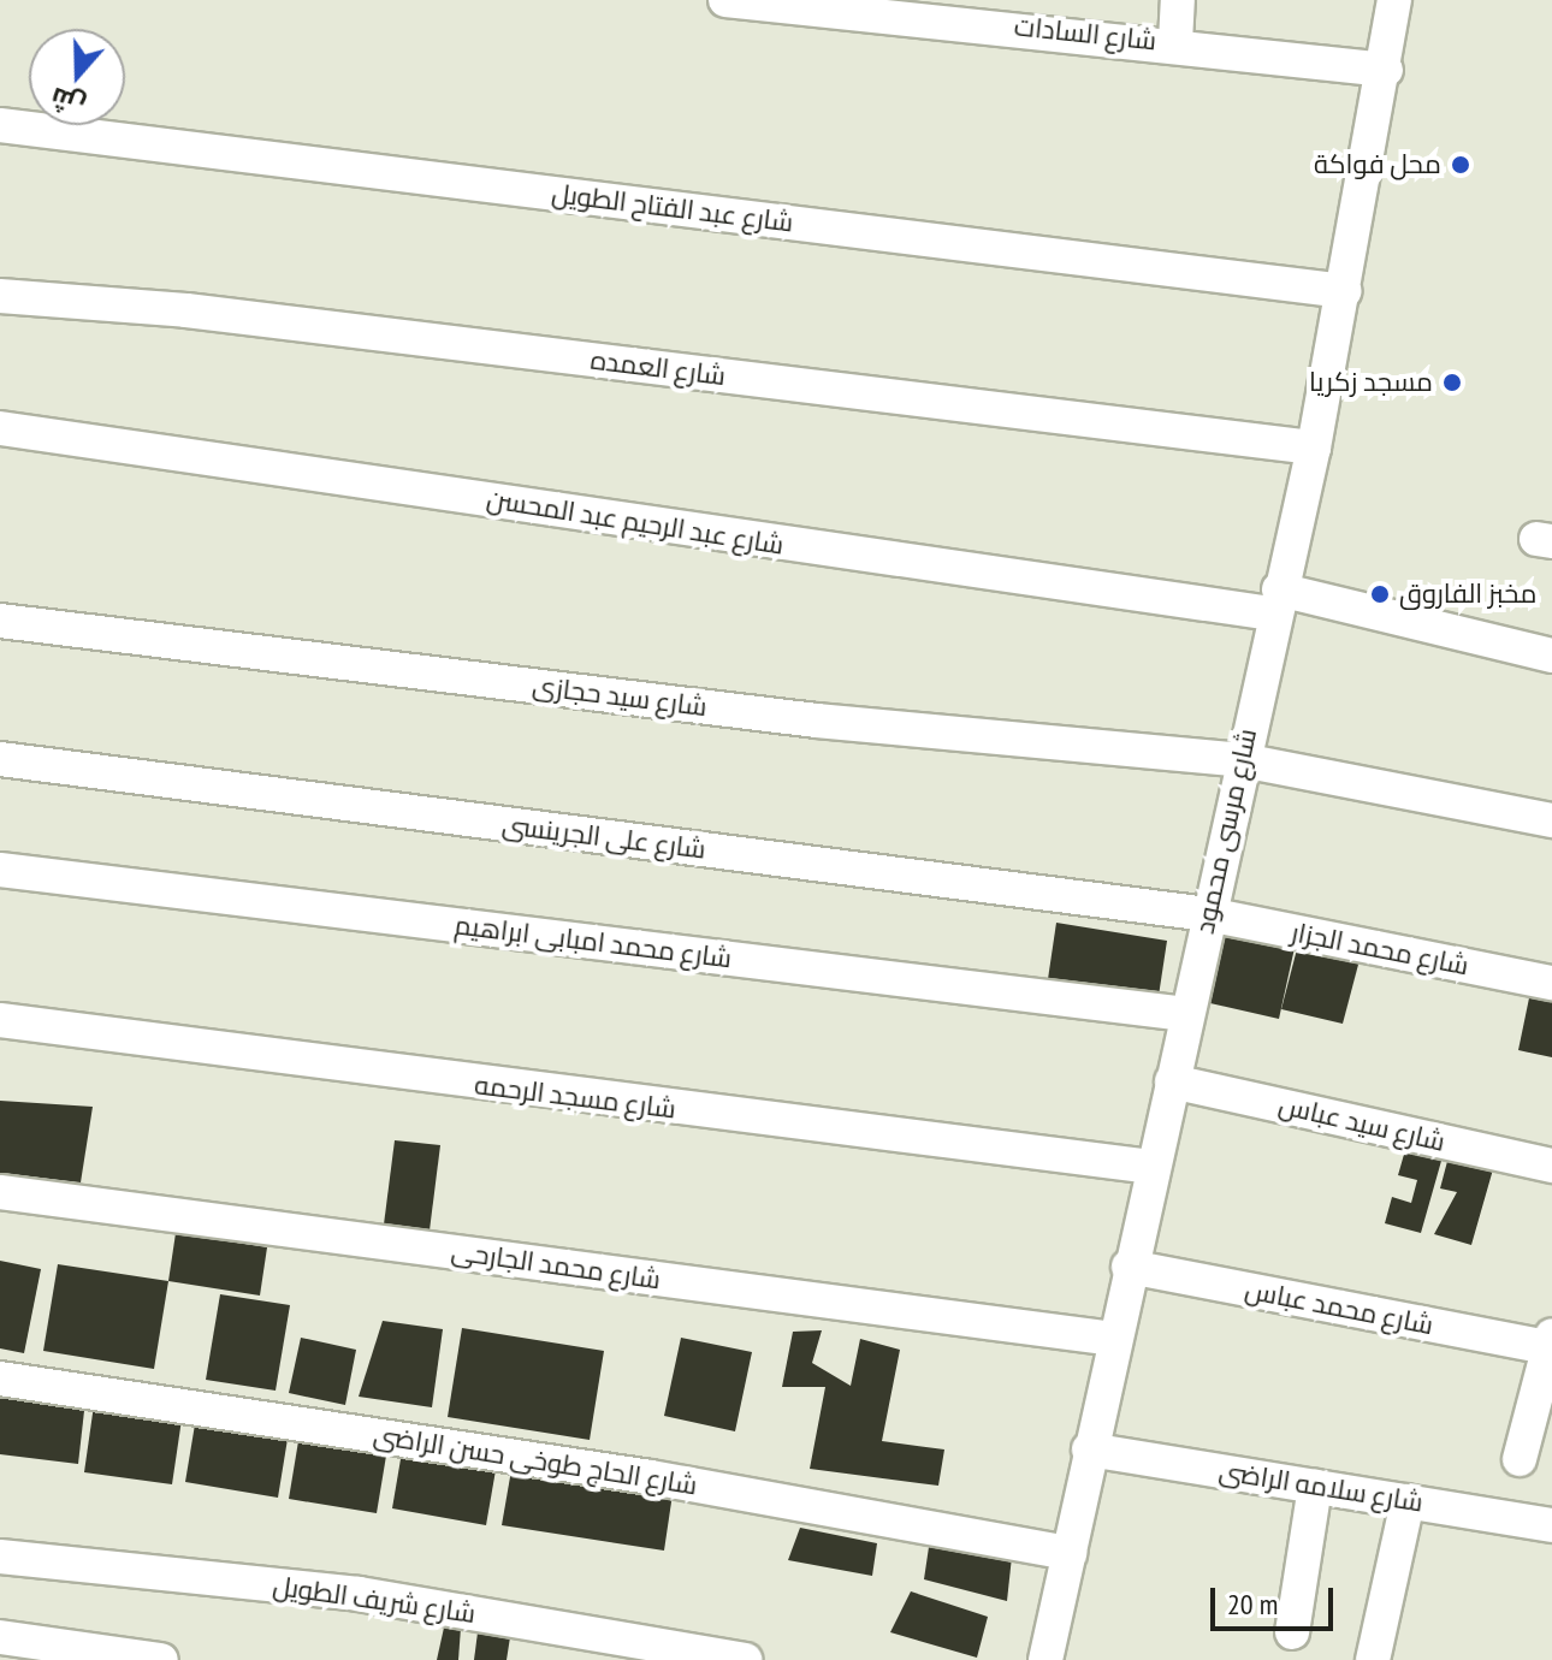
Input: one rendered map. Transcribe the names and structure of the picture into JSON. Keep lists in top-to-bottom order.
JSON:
{
  "streets": {
    "street": [
      "شارع السادات",
      "شارع عبد الفتاح الطويل",
      "شارع العمده",
      "شارع عبد الرحيم عبد المحسن",
      "شارع سيد حجازى",
      "شارع مرسى محمود",
      "شارع على الجرينسى",
      "شارع محمد امبابى ابراهيم",
      "شارع محمد الجزار",
      "شارع مسجد الرحمه",
      "شارع سيد عباس",
      "شارع محمد الجارحى",
      "شارع محمد عباس",
      "شارع الحاج طوخى حسن الراضى",
      "شارع سلامه الراضى",
      "شارع شريف الطويل"
    ]
  },
  "crossings": [
    ["شارع السادات", "شارع مرسى محمود"],
    ["شارع عبد الفتاح الطويل", "شارع مرسى محمود"],
    ["شارع العمده", "شارع مرسى محمود"],
    ["شارع عبد الرحيم عبد المحسن", "شارع مرسى محمود"],
    ["شارع سيد حجازى", "شارع مرسى محمود"],
    ["شارع مرسى محمود", "شارع على الجرينسى"],
    ["شارع مرسى محمود", "شارع محمد امبابى ابراهيم"],
    ["شارع مرسى محمود", "شارع محمد الجزار"],
    ["شارع مرسى محمود", "شارع مسجد الرحمه"],
    ["شارع مرسى محمود", "شارع سيد عباس"],
    ["شارع مرسى محمود", "شارع محمد الجارحى"],
    ["شارع مرسى محمود", "شارع محمد عباس"],
    ["شارع مرسى محمود", "شارع الحاج طوخى حسن الراضى"],
    ["شارع مرسى محمود", "شارع سلامه الراضى"],
    ["شارع على الجرينسى", "شارع محمد الجزار"]
  ],
  "places": ["محل فواكة", "مسجد زكريا", "مخبز الفاروق"],
  "scale_bar": "20 m",
  "north": "bottom"
}
